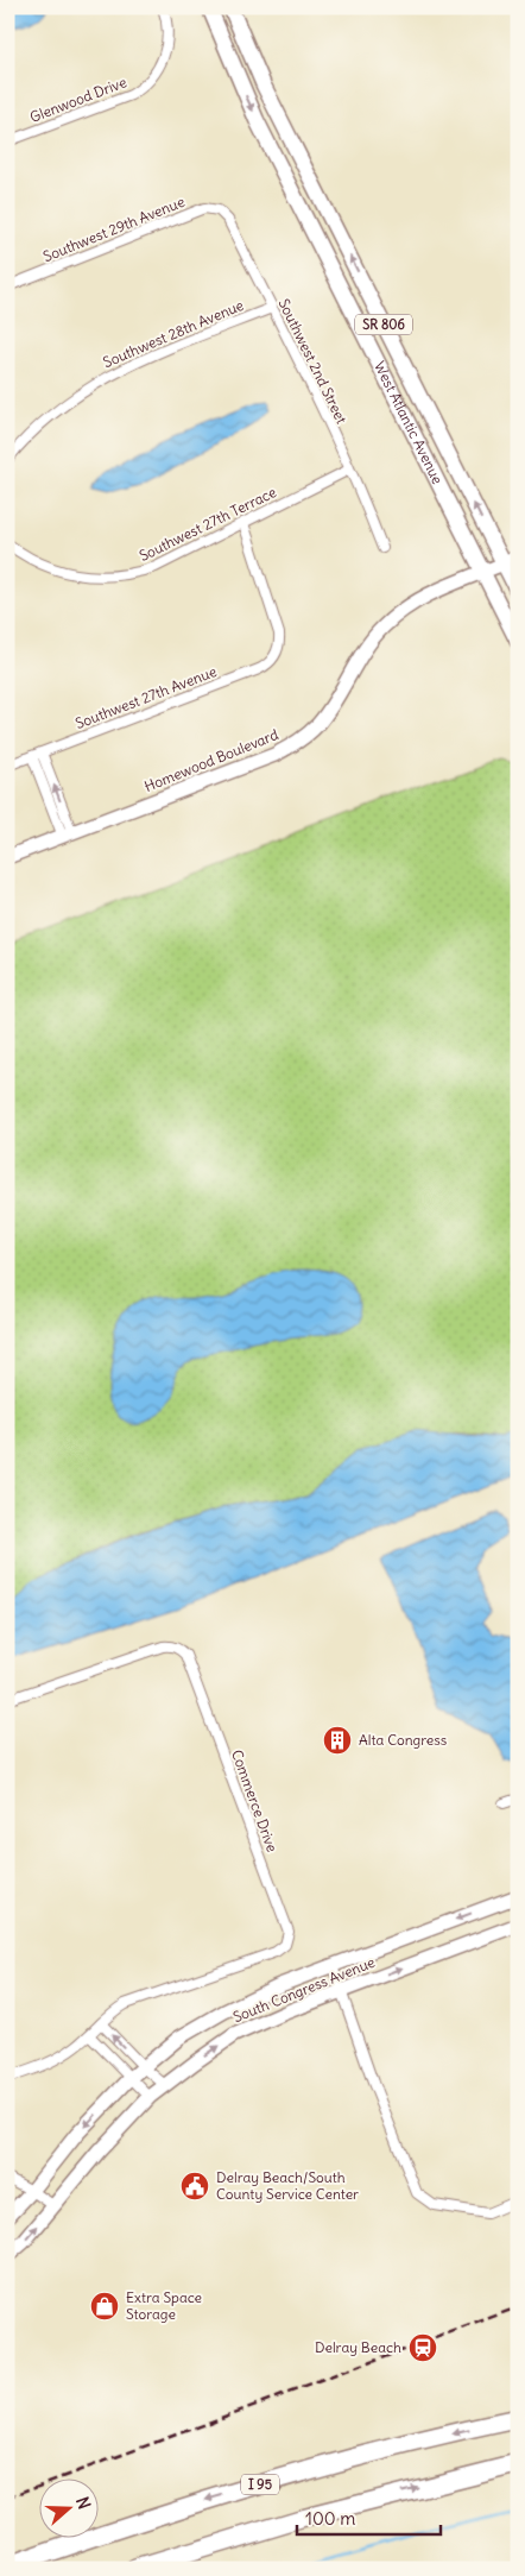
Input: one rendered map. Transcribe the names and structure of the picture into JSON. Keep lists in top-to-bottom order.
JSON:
{
  "streets": {
    "highway": ["I 95"],
    "main road": [
      "SR 806",
      "West Atlantic Avenue",
      "Homewood Boulevard",
      "South Congress Avenue"
    ],
    "street": [
      "Glenwood Drive",
      "Southwest 29th Avenue",
      "Southwest 28th Avenue",
      "Southwest 2nd Street",
      "Southwest 27th Terrace",
      "Southwest 27th Avenue",
      "Commerce Drive"
    ]
  },
  "crossings": [
    ["Southwest 29th Avenue", "Southwest 2nd Street"],
    ["Southwest 28th Avenue", "Southwest 2nd Street"],
    ["Southwest 2nd Street", "Southwest 27th Terrace"],
    ["West Atlantic Avenue", "Homewood Boulevard"],
    ["Southwest 27th Terrace", "Southwest 27th Avenue"]
  ],
  "places": {
    "building": ["Alta Congress"],
    "public building": ["Delray Beach/South County Service Center"],
    "shop": ["Extra Space Storage"],
    "station": ["Delray Beach"]
  },
  "scale_bar": "100 m",
  "north": "right"
}
